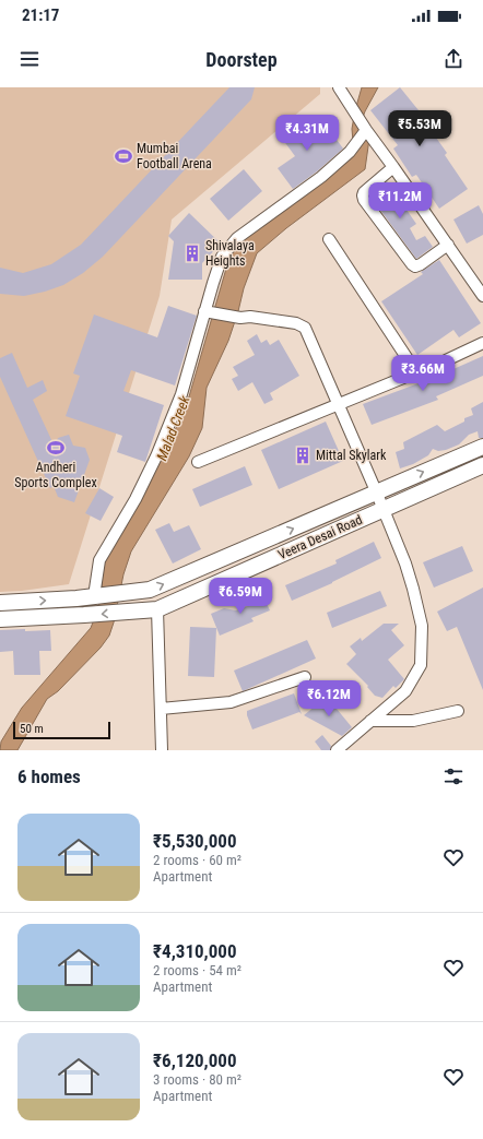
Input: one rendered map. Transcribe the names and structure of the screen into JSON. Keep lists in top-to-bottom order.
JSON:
{
  "streets": {
    "street": ["Veera Desai Road"]
  },
  "water": ["Malad Creek"],
  "places": {
    "sports": ["Mumbai Football Arena", "Andheri Sports Complex"],
    "building": ["Shivalaya Heights", "Mittal Skylark"]
  },
  "scale_bar": "50 m",
  "page": {
    "status": "21:17",
    "header": "Doorstep",
    "price": [
      "₹5.53M",
      "₹4.31M",
      "₹11.2M",
      "₹3.66M",
      "₹6.59M",
      "₹6.12M"
    ],
    "scale": "50 m",
    "heading": "6 homes",
    "list": [
      {
        "name": "₹5,530,000",
        "note": "2 rooms · 60 m² · Apartment"
      },
      {
        "name": "₹4,310,000",
        "note": "2 rooms · 54 m² · Apartment"
      },
      {
        "name": "₹6,120,000",
        "note": "3 rooms · 80 m² · Apartment"
      }
    ]
  }
}
